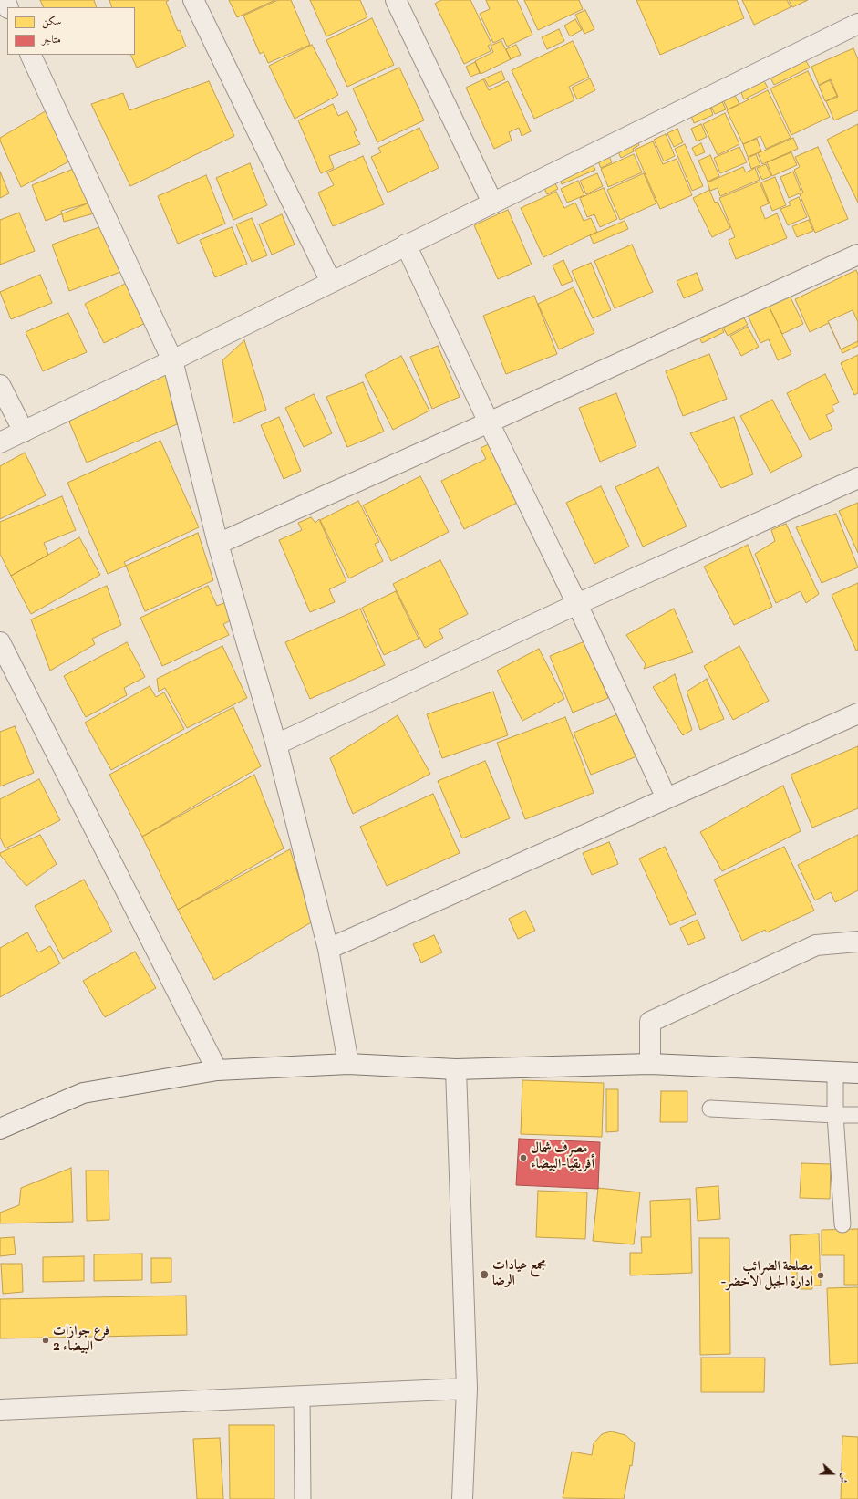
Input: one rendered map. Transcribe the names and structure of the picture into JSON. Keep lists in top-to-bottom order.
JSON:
{
  "places": [
    "مصرف شمال أفريقيا-البيضاء",
    "مجمع عيادات الرضا",
    "مصلحة الضرائب -ادارة الجبل الاخضر",
    "فرع جوازات البيضاء 2"
  ],
  "legend": ["سكن", "متاجر"],
  "north": "right"
}
